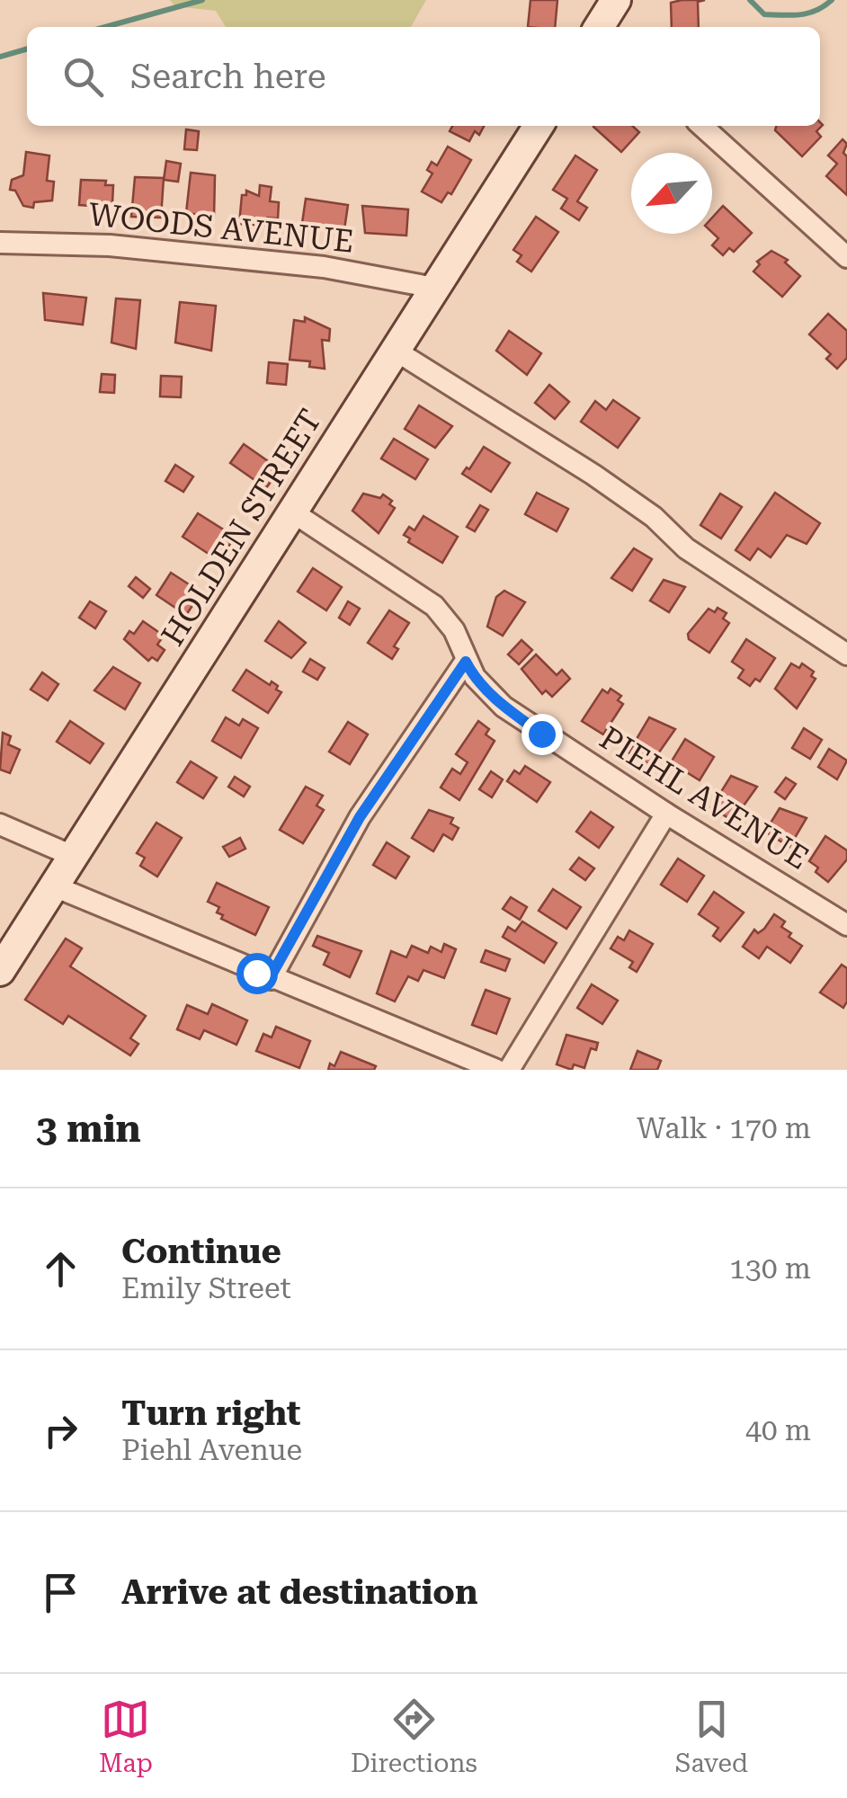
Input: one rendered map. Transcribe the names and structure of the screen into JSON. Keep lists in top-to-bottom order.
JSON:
{
  "streets": {
    "main road": ["HOLDEN STREET"],
    "street": ["WOODS AVENUE", "PIEHL AVENUE"]
  },
  "crossings": [
    ["WOODS AVENUE", "HOLDEN STREET"],
    ["HOLDEN STREET", "PIEHL AVENUE"]
  ],
  "north": "bottom left",
  "page": {
    "search": "Search here",
    "heading": ["3 min", "Walk · 170 m"],
    "list": [
      ["Continue", "Emily Street", "130 m"],
      ["Turn right", "Piehl Avenue", "40 m"],
      "Arrive at destination"
    ],
    "nav": ["Map", "Directions", "Saved"]
  }
}
